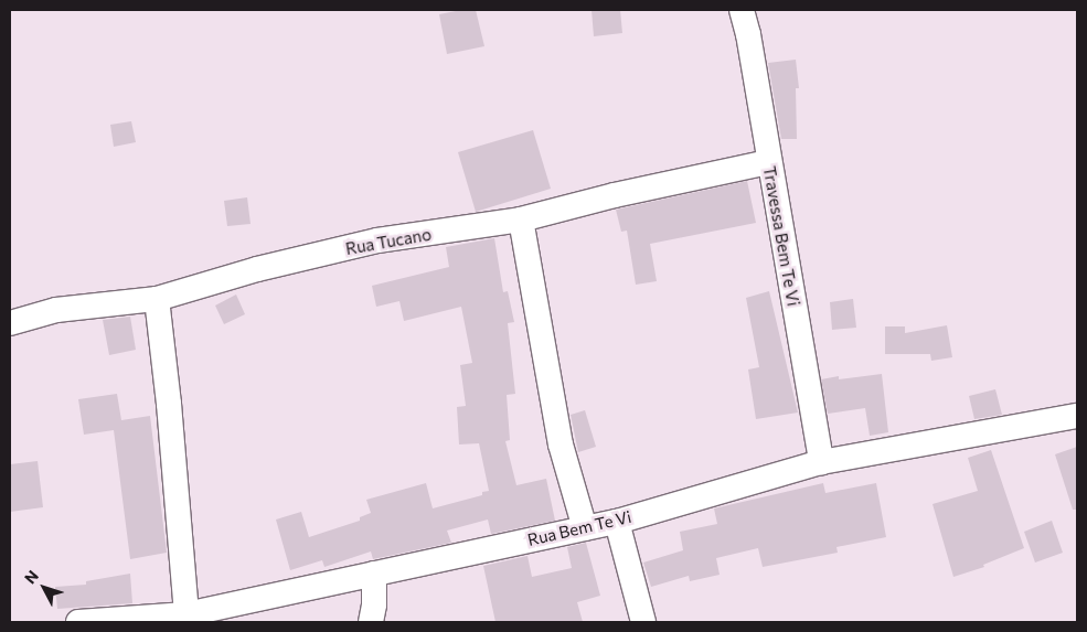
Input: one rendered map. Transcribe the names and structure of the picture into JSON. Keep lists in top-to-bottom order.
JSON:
{
  "streets": {
    "street": ["Travessa Bem Te Vi", "Rua Tucano", "Rua Bem Te Vi"]
  },
  "crossings": [
    ["Travessa Bem Te Vi", "Rua Tucano"],
    ["Travessa Bem Te Vi", "Rua Bem Te Vi"]
  ],
  "north": "top left"
}
